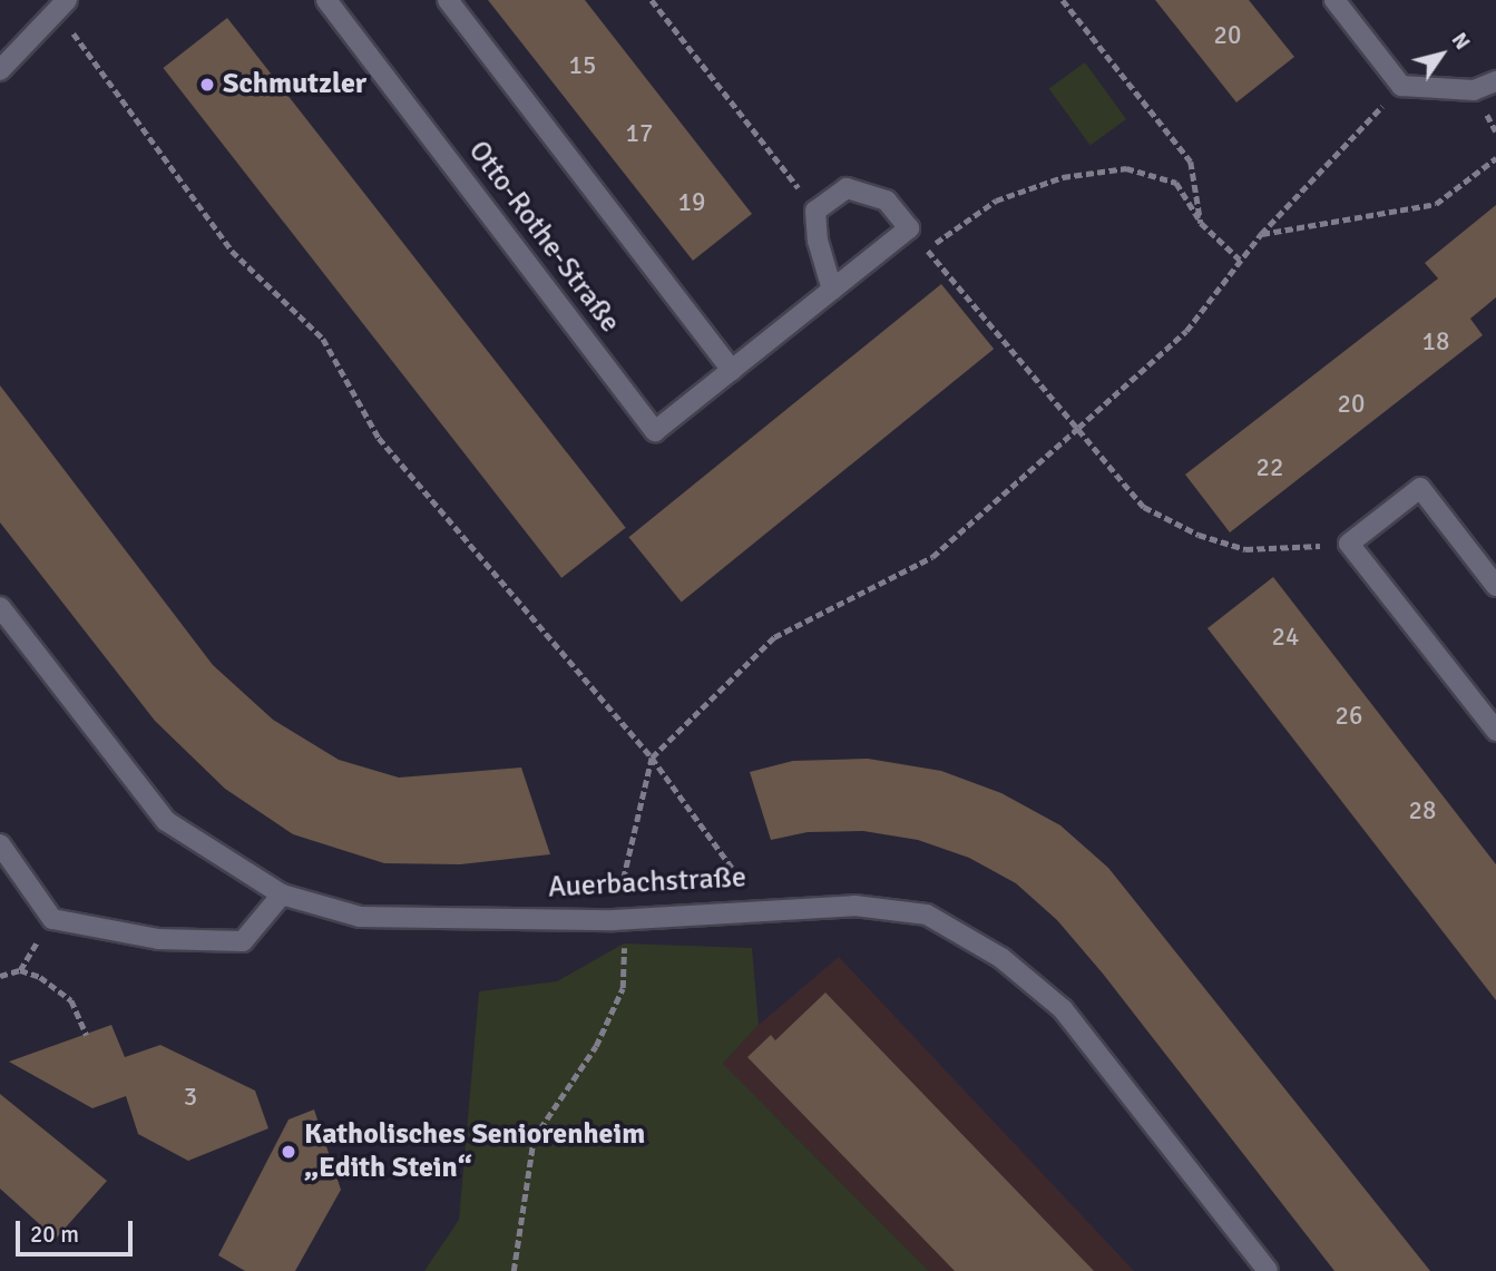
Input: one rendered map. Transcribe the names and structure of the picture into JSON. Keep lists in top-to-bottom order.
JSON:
{
  "streets": {
    "street": ["Otto-Rothe-Straße", "Auerbachstraße"]
  },
  "places": ["Schmutzler", "Katholisches Seniorenheim „Edith Stein“"],
  "house_numbers": [
    "20",
    "15",
    "17",
    "19",
    "18",
    "20",
    "22",
    "24",
    "26",
    "28",
    "3"
  ],
  "scale_bar": "20 m",
  "north": "top right"
}
